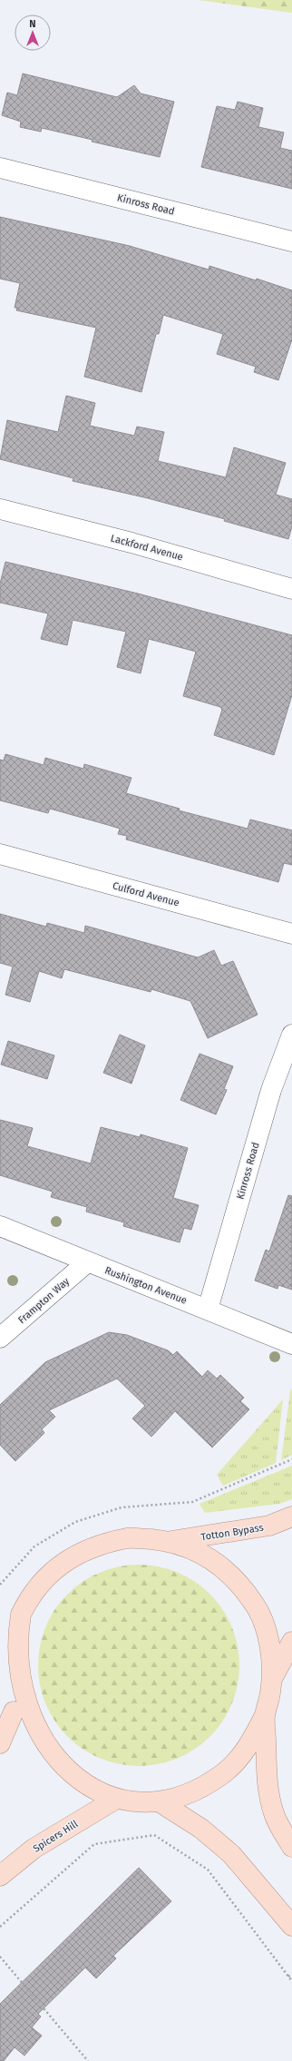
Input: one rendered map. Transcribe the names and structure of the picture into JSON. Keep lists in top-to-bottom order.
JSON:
{
  "streets": {
    "main road": ["Totton Bypass", "Spicers Hill"],
    "street": [
      "Kinross Road",
      "Lackford Avenue",
      "Culford Avenue",
      "Rushington Avenue",
      "Frampton Way"
    ]
  },
  "crossings": [
    ["Kinross Road", "Rushington Avenue"],
    ["Rushington Avenue", "Frampton Way"]
  ],
  "north": "top"
}
